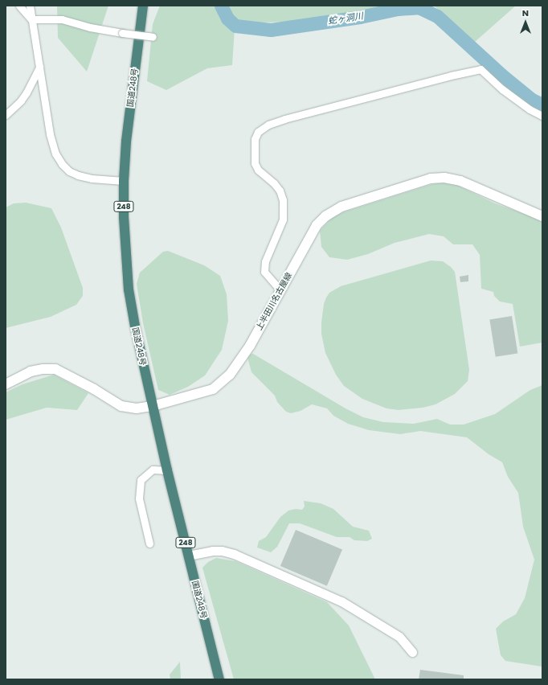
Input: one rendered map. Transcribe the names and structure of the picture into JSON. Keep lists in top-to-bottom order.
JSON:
{
  "streets": {
    "highway": ["国道248号", "248"],
    "main road": ["上半田川名古屋線"]
  },
  "crossings": [
    ["国道248号", "上半田川名古屋線"]
  ],
  "water": ["蛇ヶ洞川"],
  "north": "top"
}
